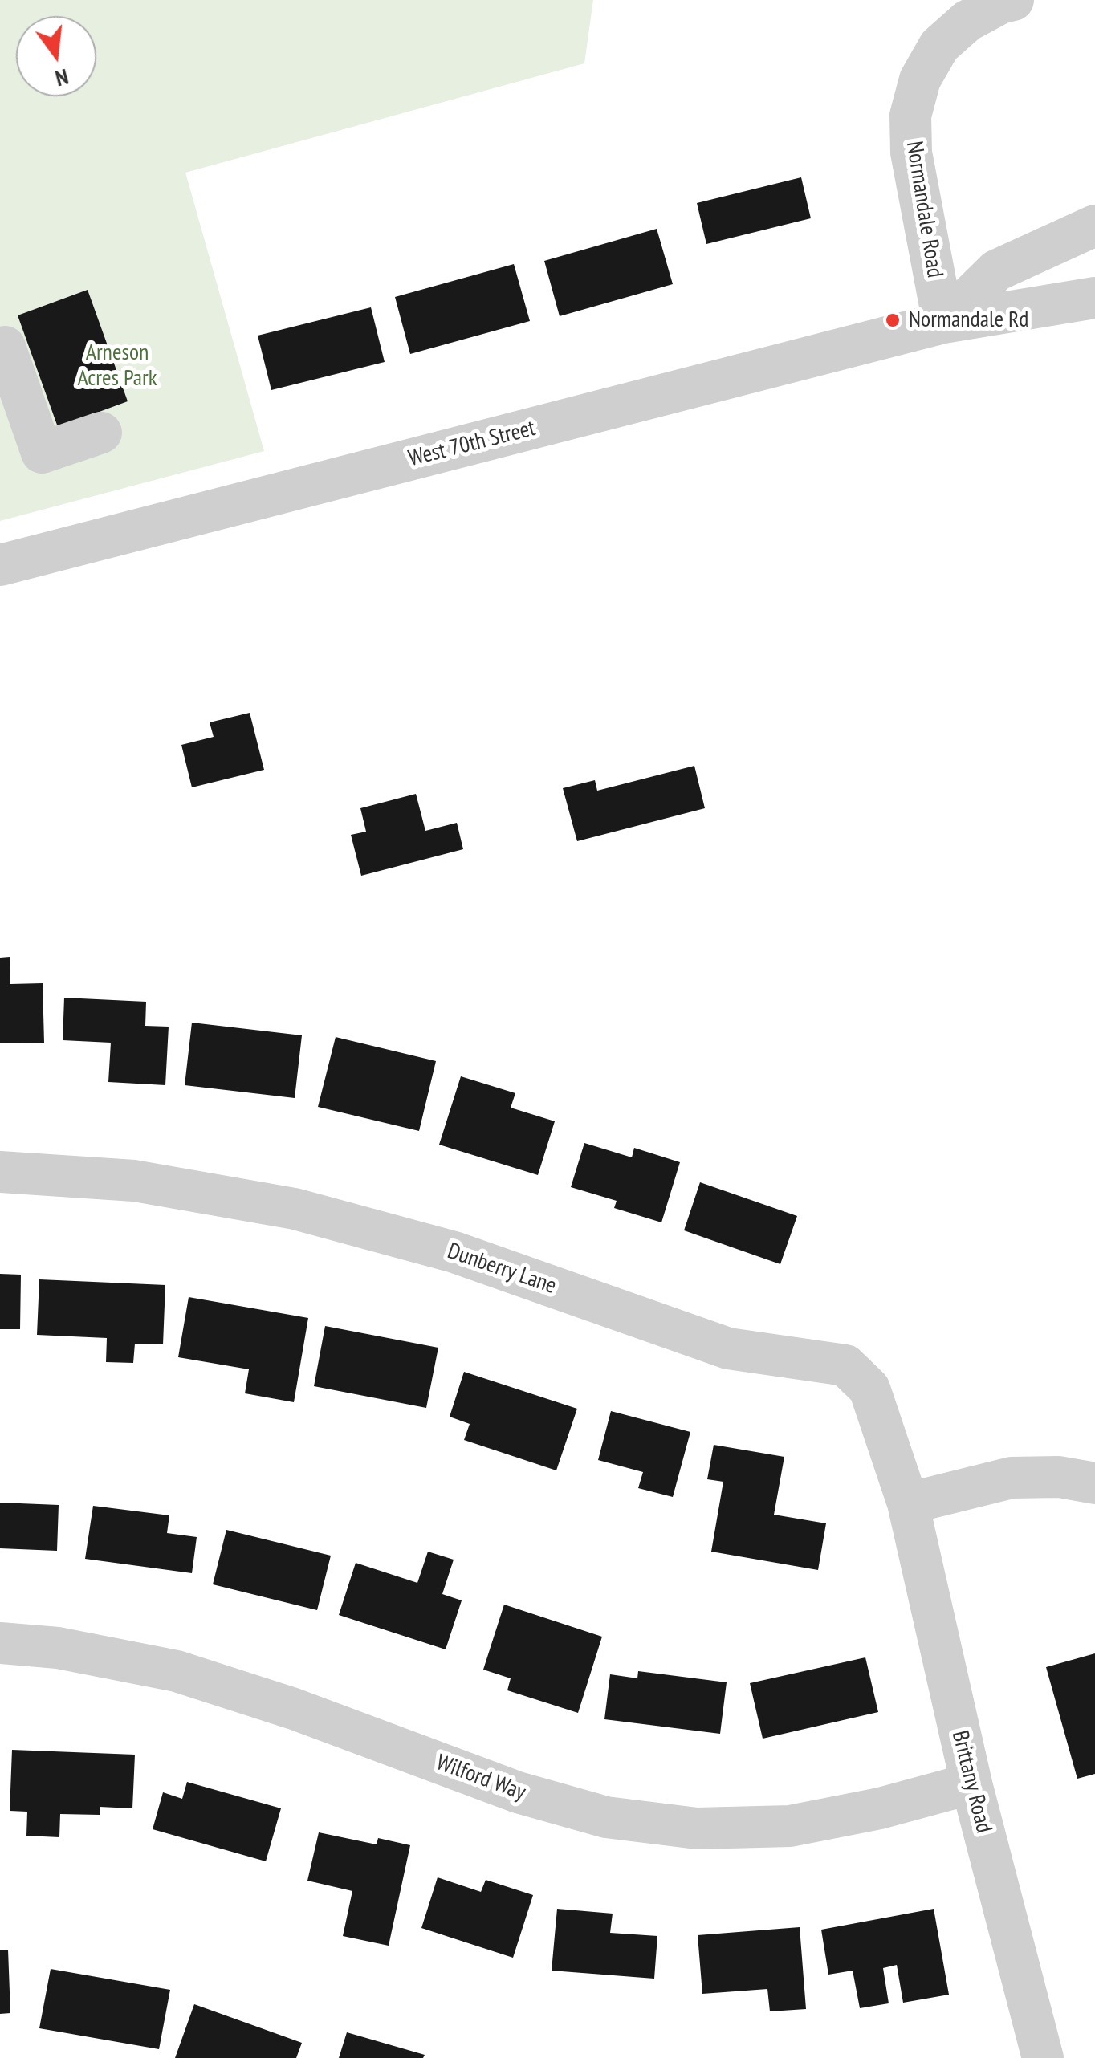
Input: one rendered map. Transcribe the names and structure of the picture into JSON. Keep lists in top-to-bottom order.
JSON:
{
  "streets": {
    "street": [
      "Normandale Road",
      "West 70th Street",
      "Dunberry Lane",
      "Wilford Way",
      "Brittany Road"
    ]
  },
  "crossings": [
    ["Normandale Road", "West 70th Street"],
    ["Dunberry Lane", "Brittany Road"],
    ["Wilford Way", "Brittany Road"]
  ],
  "parks": ["Arneson Acres Park"],
  "places": ["Normandale Rd"],
  "north": "bottom"
}
